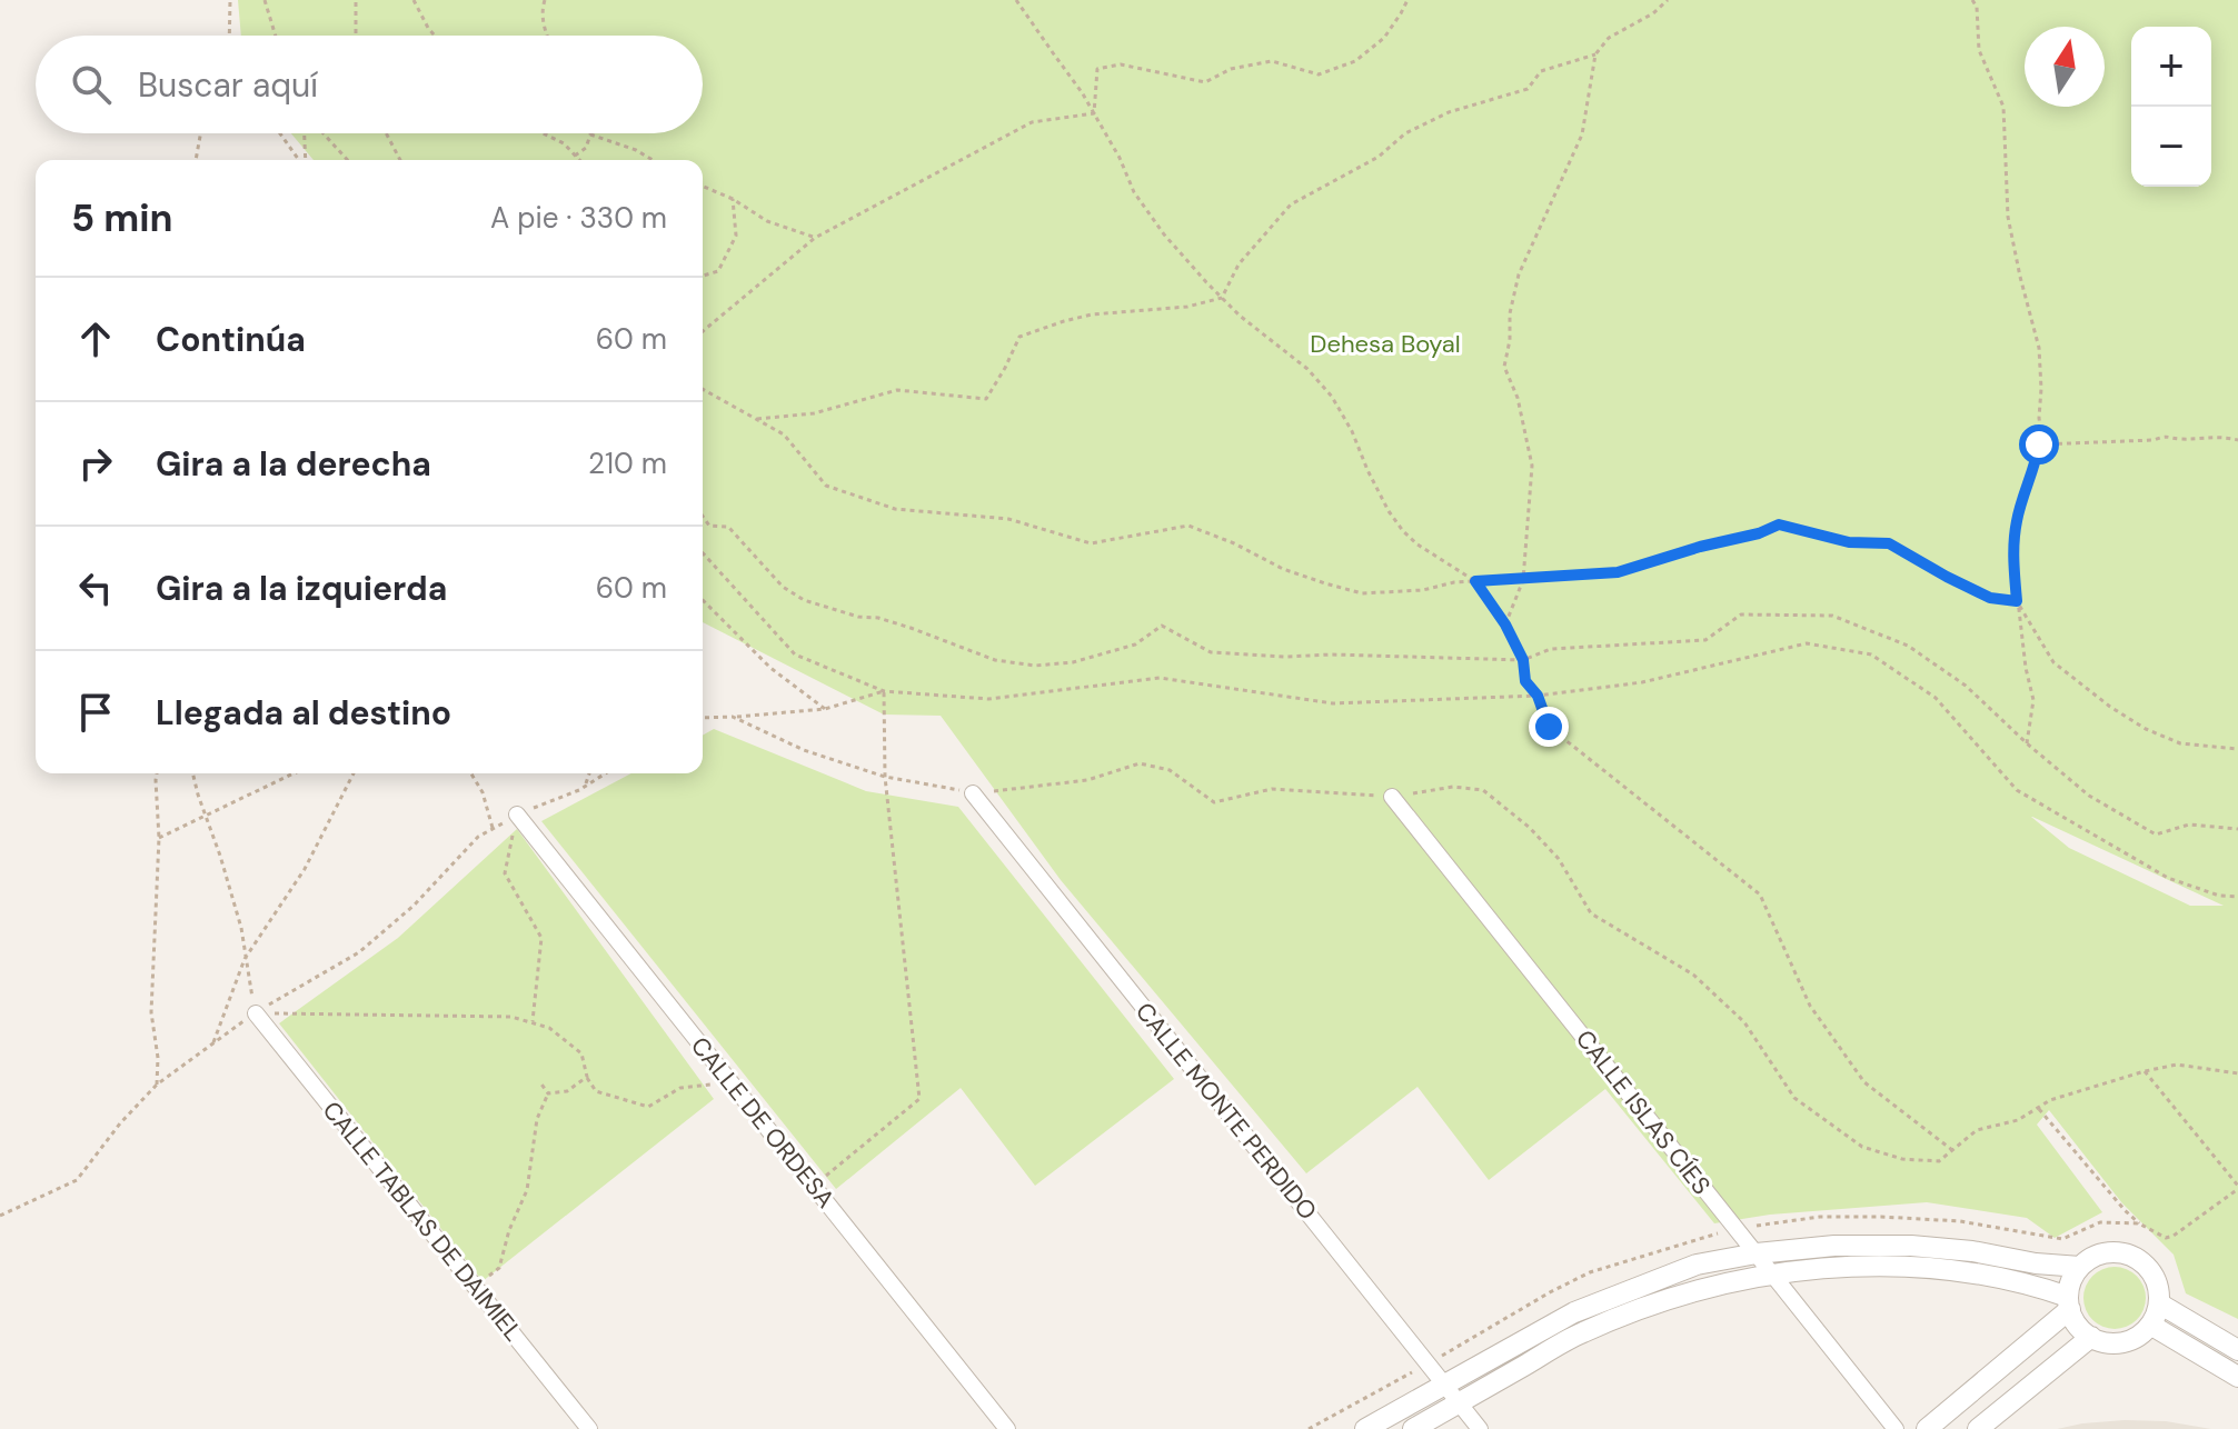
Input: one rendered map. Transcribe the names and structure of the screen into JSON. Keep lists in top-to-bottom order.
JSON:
{
  "streets": {
    "street": [
      "CALLE MONTE PERDIDO",
      "CALLE ISLAS CÍES",
      "CALLE DE ORDESA",
      "CALLE TABLAS DE DAIMIEL"
    ]
  },
  "parks": ["Dehesa Boyal"],
  "north": "top",
  "page": {
    "map_buttons": ["+", "−"],
    "search": "Buscar aquí",
    "heading": ["5 min", "A pie · 330 m"],
    "list": [
      ["Continúa", "60 m"],
      ["Gira a la derecha", "210 m"],
      ["Gira a la izquierda", "60 m"],
      "Llegada al destino"
    ]
  }
}
